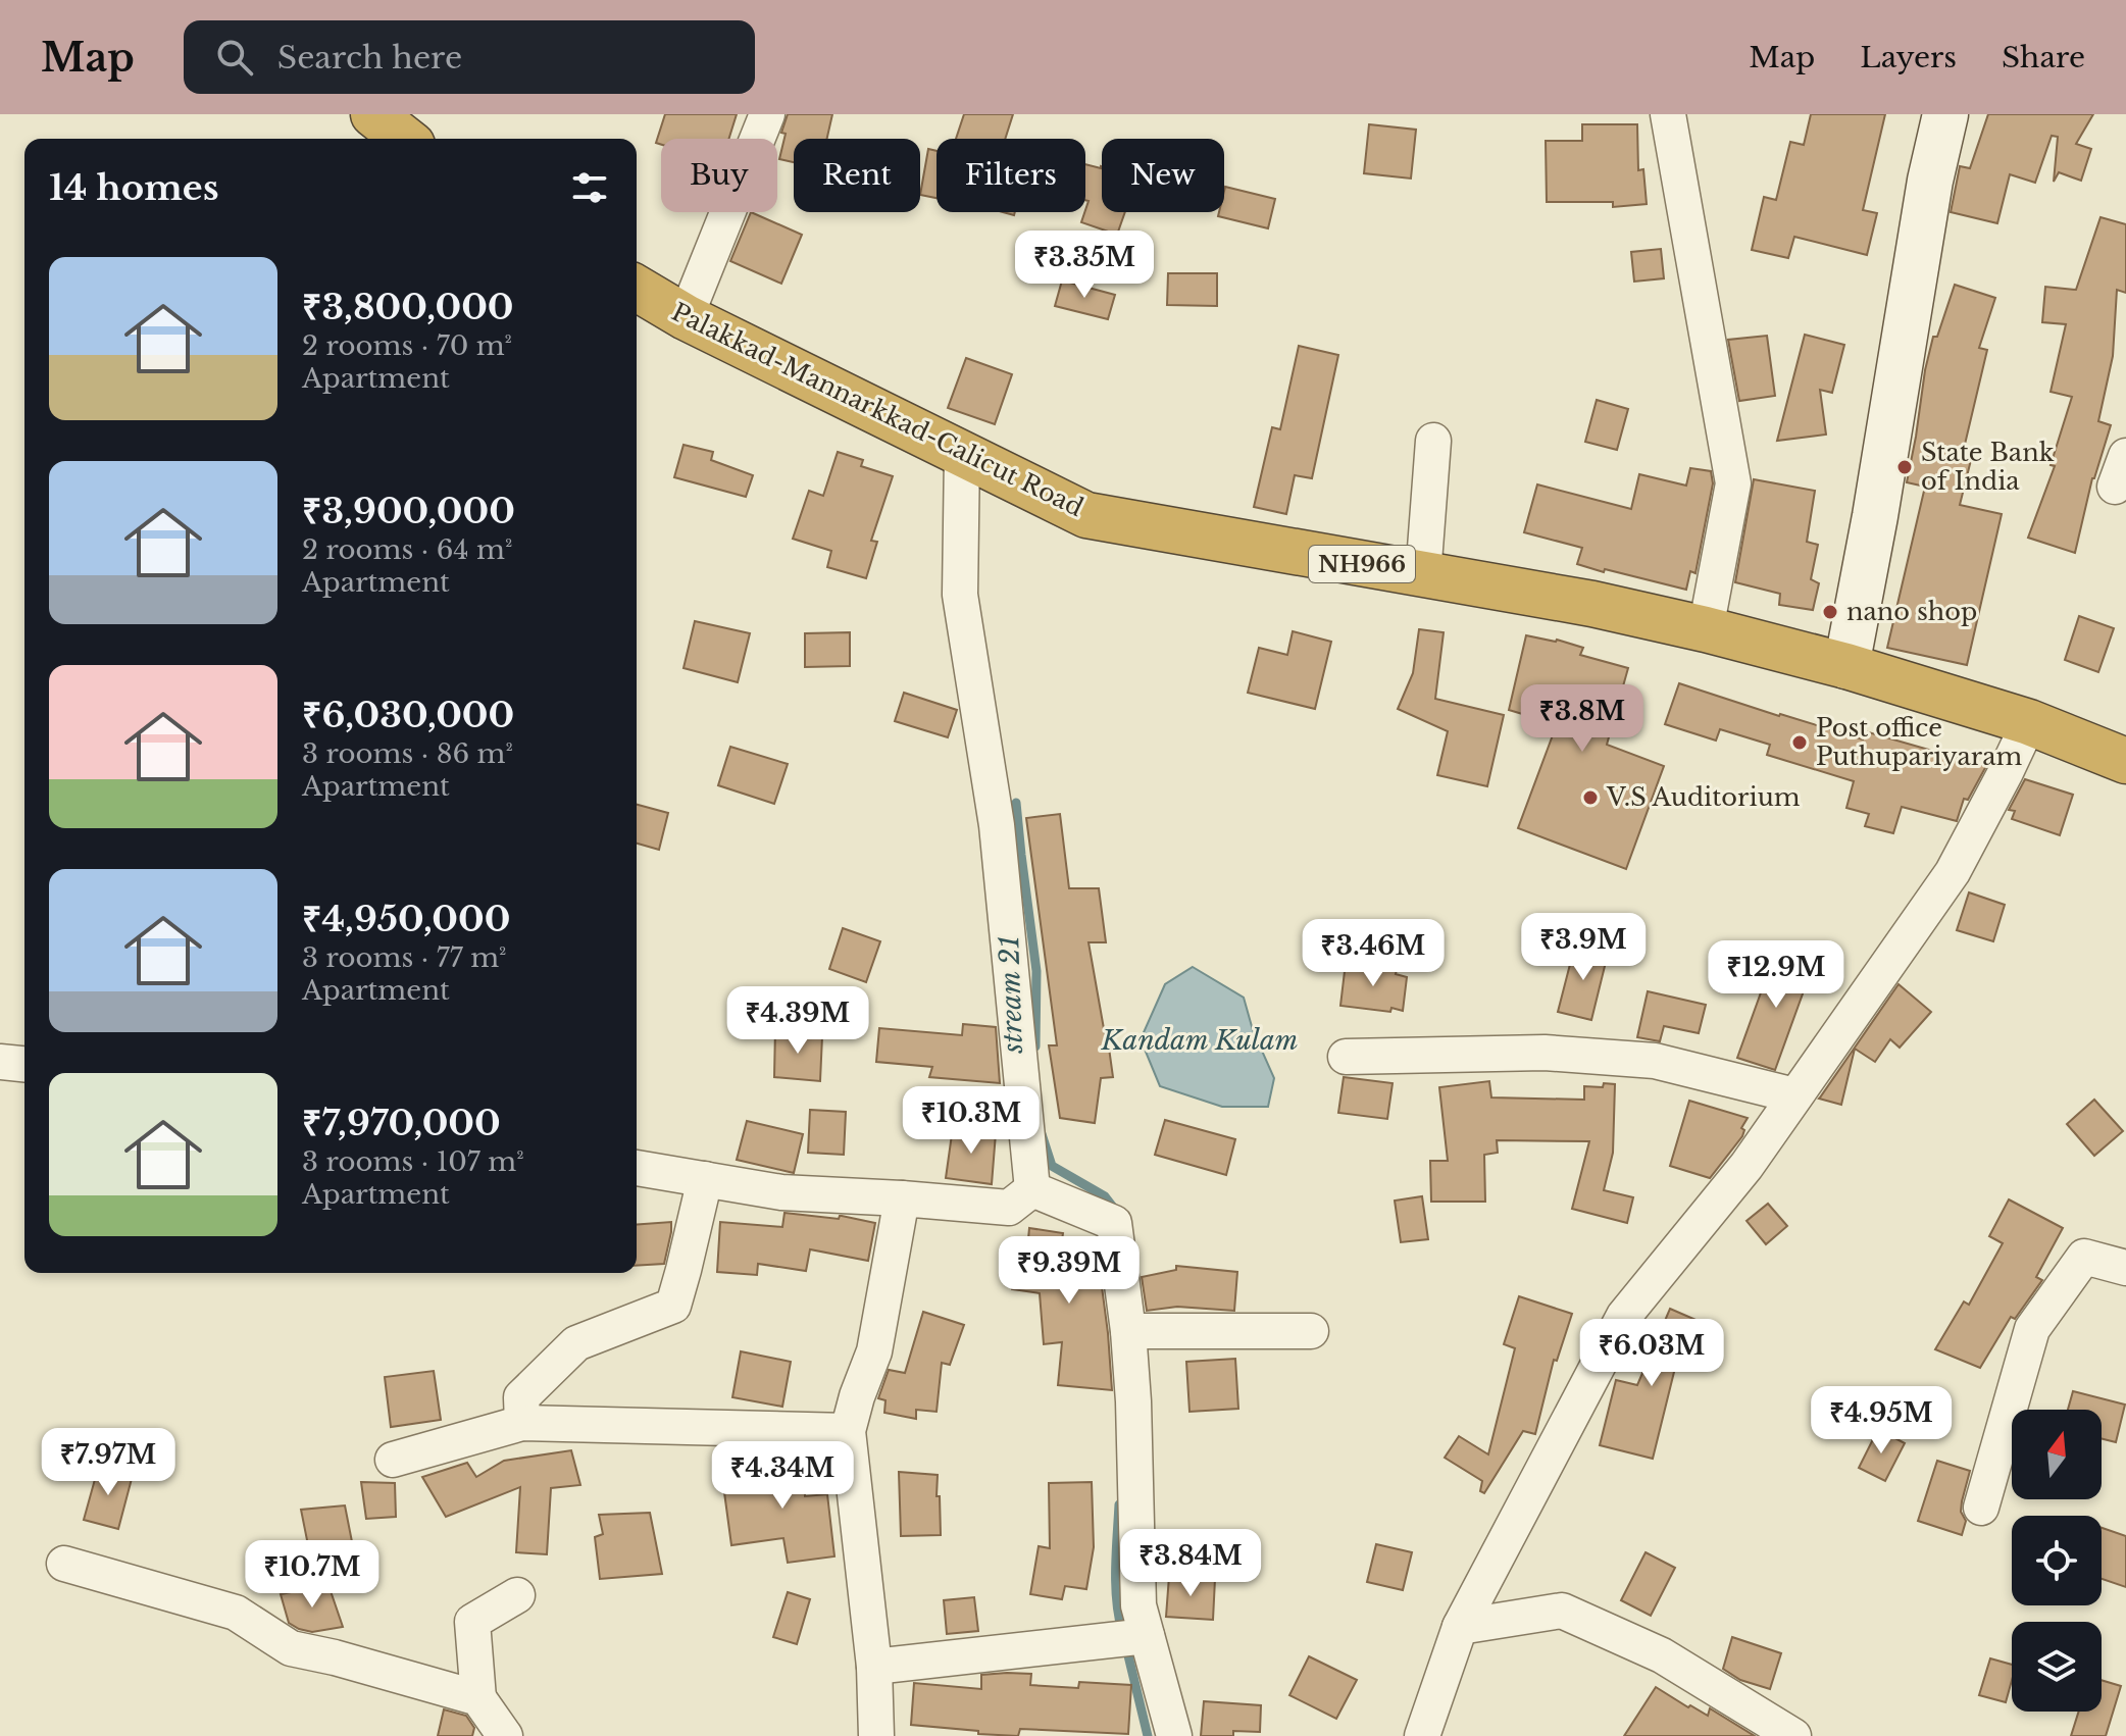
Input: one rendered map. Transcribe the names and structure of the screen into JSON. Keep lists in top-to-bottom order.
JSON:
{
  "streets": {
    "highway": ["Palakkad-Mannarkkad-Calicut Road", "NH966"]
  },
  "water": ["stream 21", "Kandam Kulam"],
  "places": [
    "State Bank of India",
    "nano shop",
    "Post office Puthupariyaram",
    "V.S Auditorium"
  ],
  "north": "top",
  "page": {
    "header": "Map",
    "search": "Search here",
    "nav": ["Map", "Layers", "Share"],
    "chip": [
      "Buy",
      "Rent",
      "Filters",
      "New"
    ],
    "heading": "14 homes",
    "price": [
      "₹3.35M",
      "₹3.8M",
      "₹3.9M",
      "₹3.46M",
      "₹12.9M",
      "₹4.39M",
      "₹10.3M",
      "₹9.39M",
      "₹6.03M",
      "₹4.95M",
      "₹7.97M",
      "₹4.34M",
      "₹3.84M",
      "₹10.7M"
    ],
    "list": [
      {
        "name": "₹3,800,000",
        "note": "2 rooms · 70 m² · Apartment"
      },
      {
        "name": "₹3,900,000",
        "note": "2 rooms · 64 m² · Apartment"
      },
      {
        "name": "₹6,030,000",
        "note": "3 rooms · 86 m² · Apartment"
      },
      {
        "name": "₹4,950,000",
        "note": "3 rooms · 77 m² · Apartment"
      },
      {
        "name": "₹7,970,000",
        "note": "3 rooms · 107 m² · Apartment"
      }
    ]
  }
}
